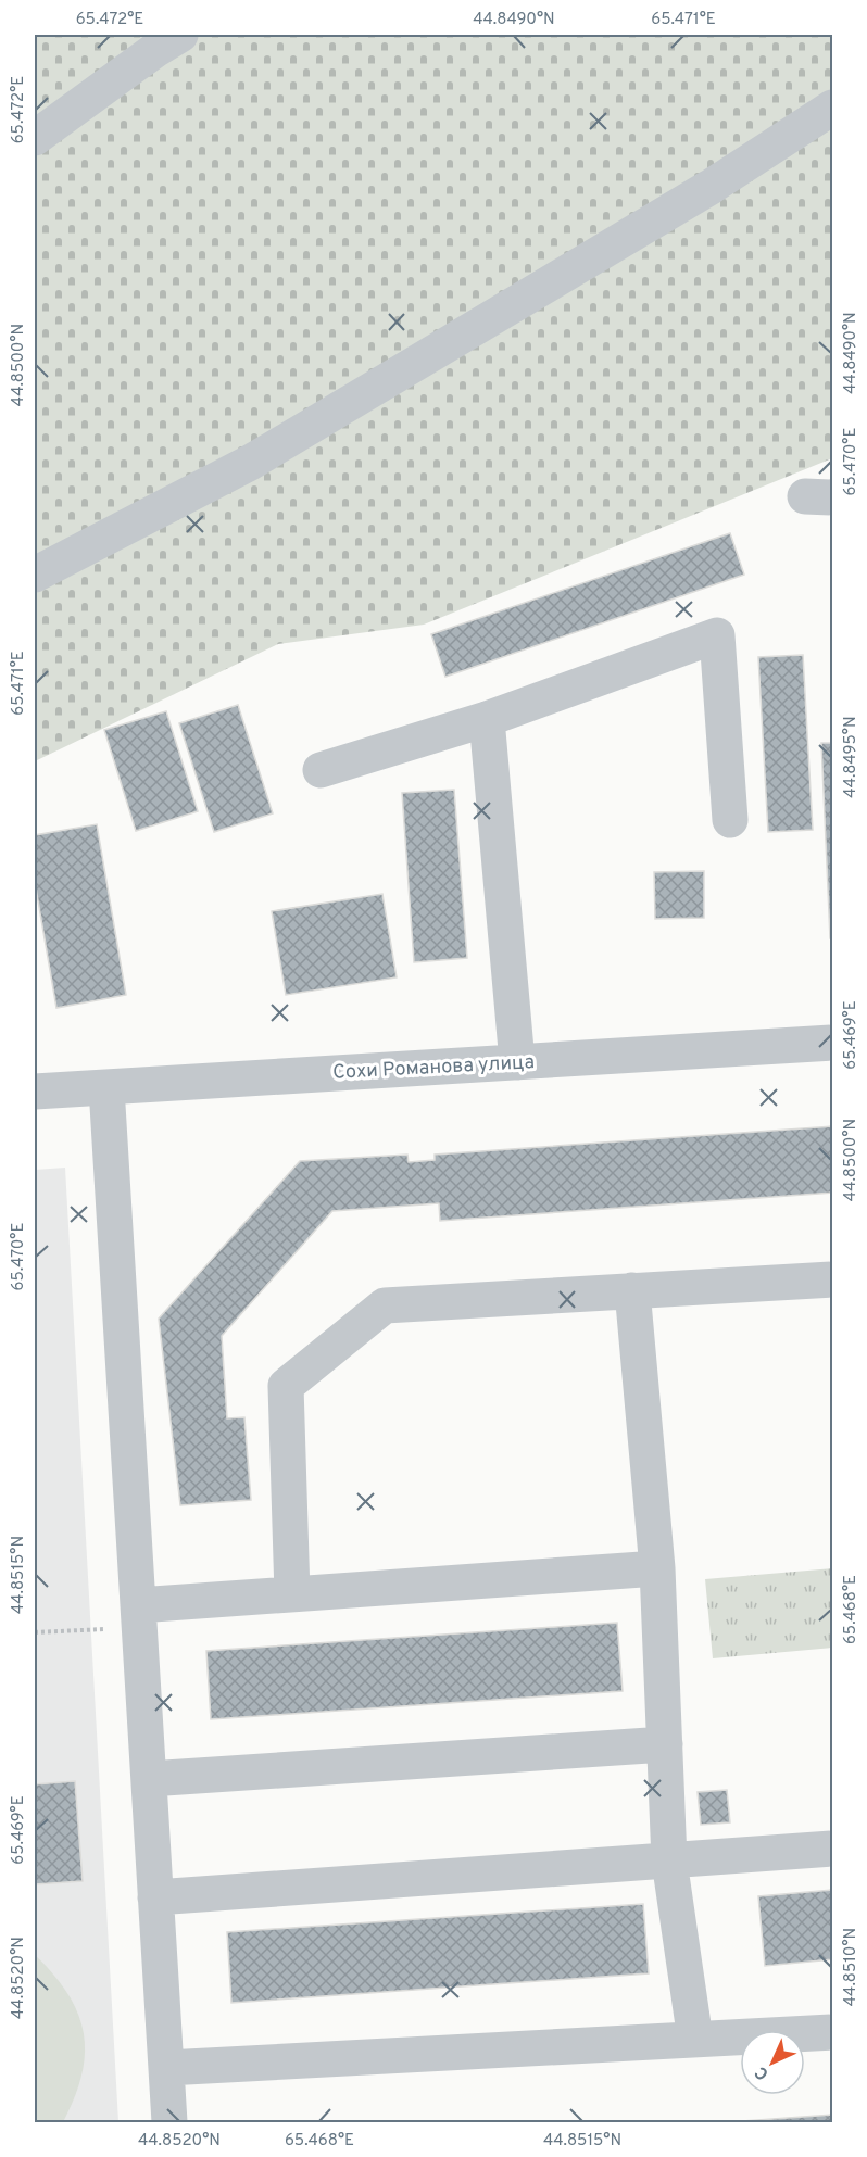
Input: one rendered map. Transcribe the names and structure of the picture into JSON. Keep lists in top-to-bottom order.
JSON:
{
  "streets": {
    "street": ["Сохи Романова улица"]
  },
  "north": "bottom left",
  "coordinates": [
    "65.472°E",
    "44.8490°N",
    "65.471°E",
    "44.8500°N",
    "65.470°E",
    "44.8495°N",
    "65.469°E",
    "44.8515°N",
    "65.468°E",
    "44.8510°N",
    "44.8520°N"
  ]
}
